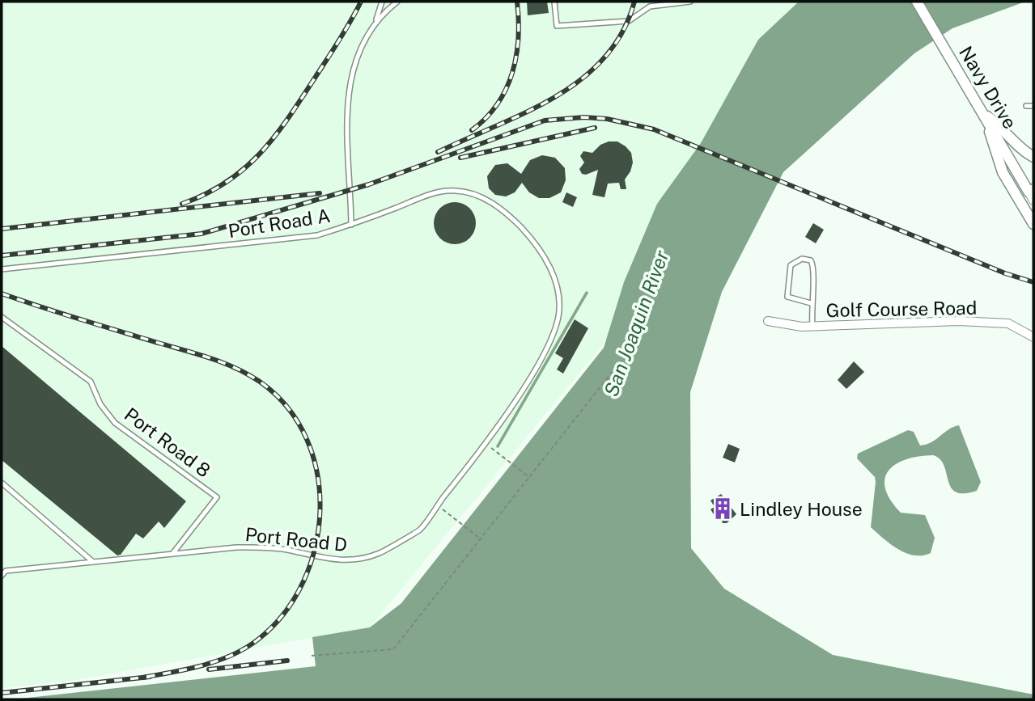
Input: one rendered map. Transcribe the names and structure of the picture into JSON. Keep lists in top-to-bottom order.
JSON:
{
  "streets": {
    "street": ["Navy Drive", "Golf Course Road"],
    "lane": ["Port Road A", "Port Road 8", "Port Road D"]
  },
  "crossings": [
    ["Port Road A", "Port Road D"],
    ["Port Road 8", "Port Road D"]
  ],
  "water": ["San Joaquin River"],
  "places": {
    "building": ["Lindley House"]
  }
}
